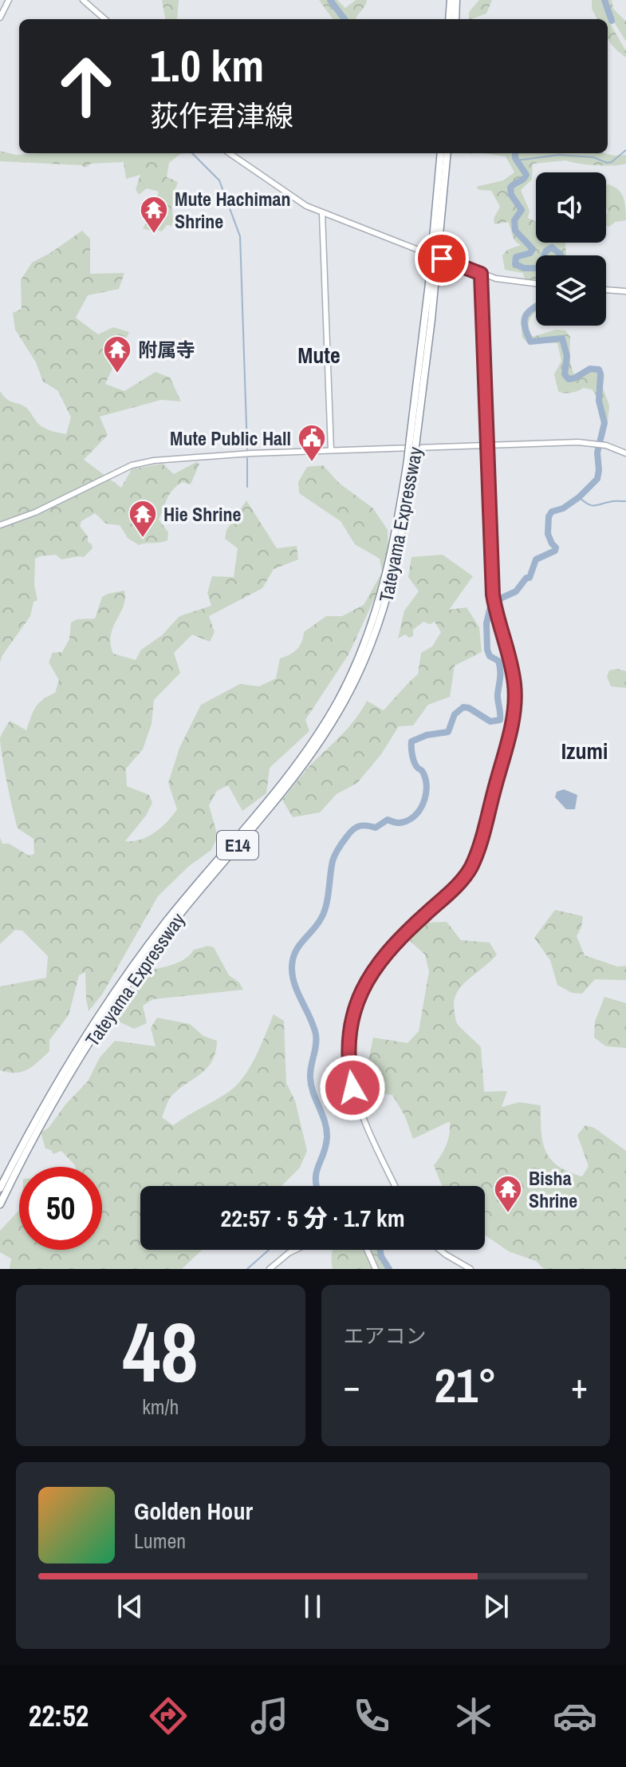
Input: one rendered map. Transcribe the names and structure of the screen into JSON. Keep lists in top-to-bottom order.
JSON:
{
  "streets": {
    "highway": ["Tateyama Expressway", "E14"]
  },
  "districts": ["Mute", "Izumi"],
  "places": {
    "temple": [
      "Mute Hachiman Shrine",
      "附属寺",
      "Hie Shrine",
      "Bisha Shrine"
    ],
    "public building": ["Mute Public Hall"]
  },
  "page": {
    "turn": ["1.0 km", "荻作君津線"],
    "limit": "50",
    "trip": "22:57 · 5 分 · 1.7 km",
    "tile": [
      ["48", "km/h"],
      "エアコン"
    ],
    "heat": ["−", "21°", "+"],
    "song": ["Golden Hour", "Lumen"],
    "tabs": "22:52"
  }
}
